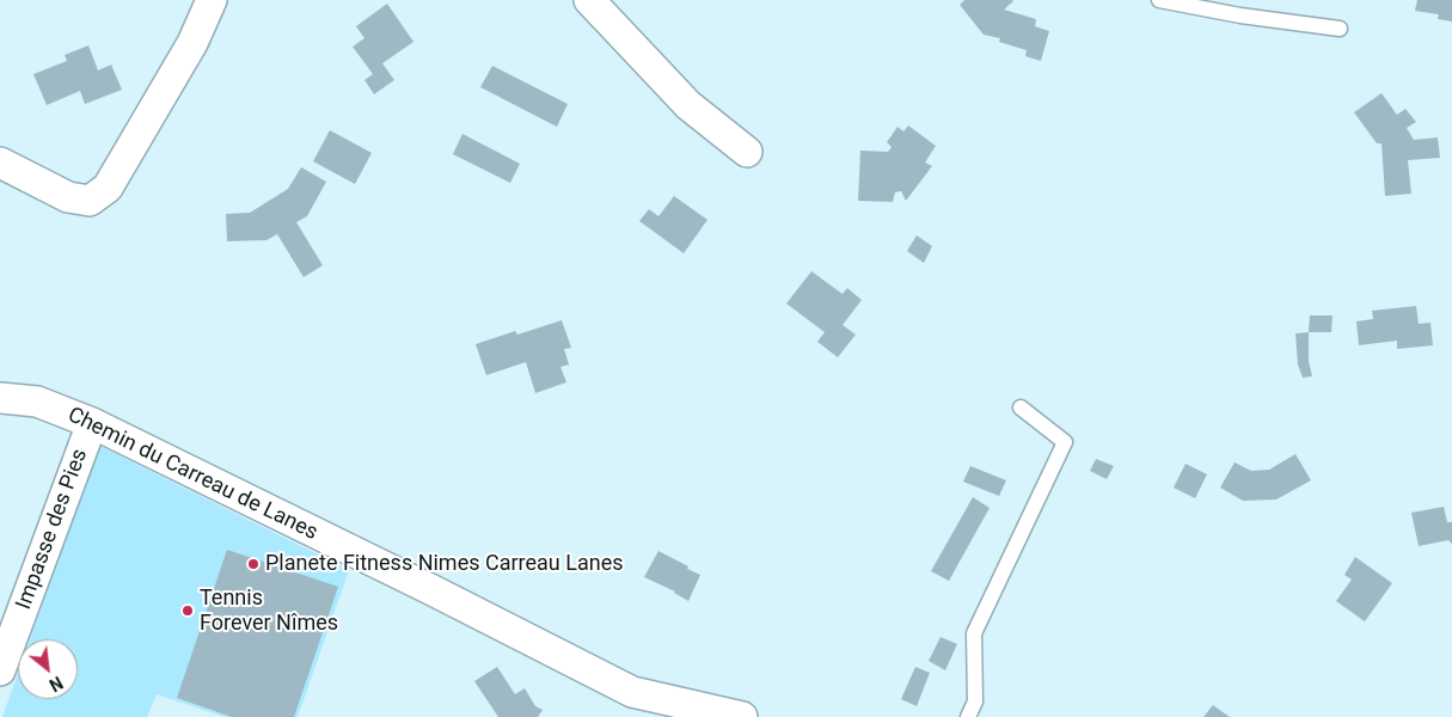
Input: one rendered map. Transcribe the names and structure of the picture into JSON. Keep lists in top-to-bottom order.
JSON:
{
  "streets": {
    "street": ["Chemin du Carreau de Lanes", "Impasse des Pies"]
  },
  "crossings": [
    ["Chemin du Carreau de Lanes", "Impasse des Pies"]
  ],
  "places": ["Planete Fitness Nimes Carreau Lanes", "Tennis Forever Nîmes"],
  "north": "bottom right"
}
